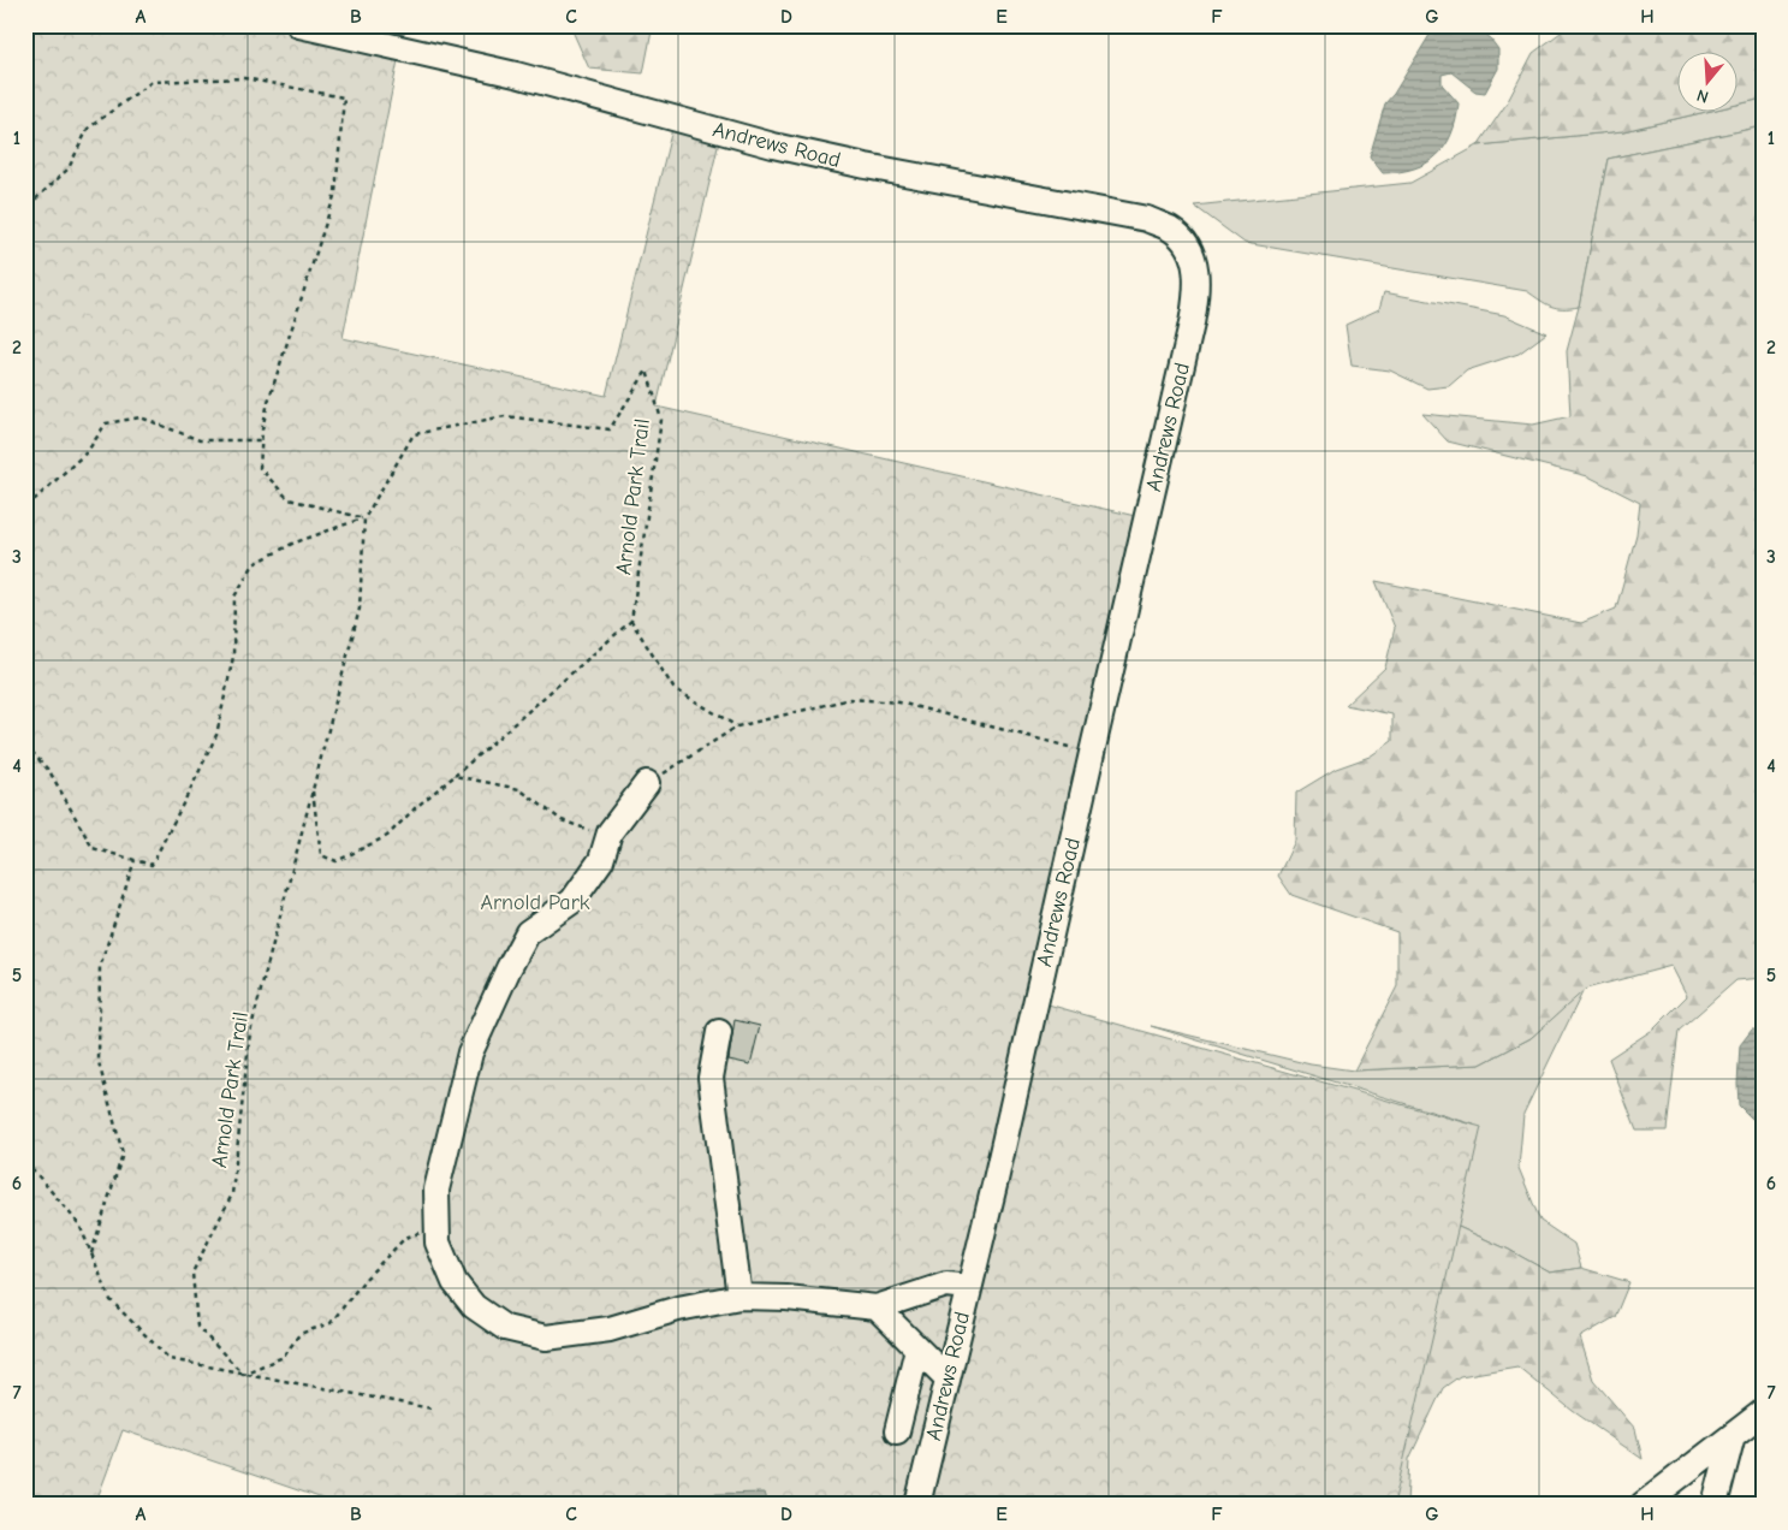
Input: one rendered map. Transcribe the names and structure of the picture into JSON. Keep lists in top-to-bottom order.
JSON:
{
  "streets": {
    "street": ["Andrews Road"],
    "path": ["Arnold Park Trail"]
  },
  "parks": ["Arnold Park"],
  "north": "bottom",
  "grid": {
    "columns": [
      "A",
      "B",
      "C",
      "D",
      "E",
      "F",
      "G",
      "H"
    ],
    "rows": [
      "1",
      "2",
      "3",
      "4",
      "5",
      "6",
      "7"
    ]
  }
}
